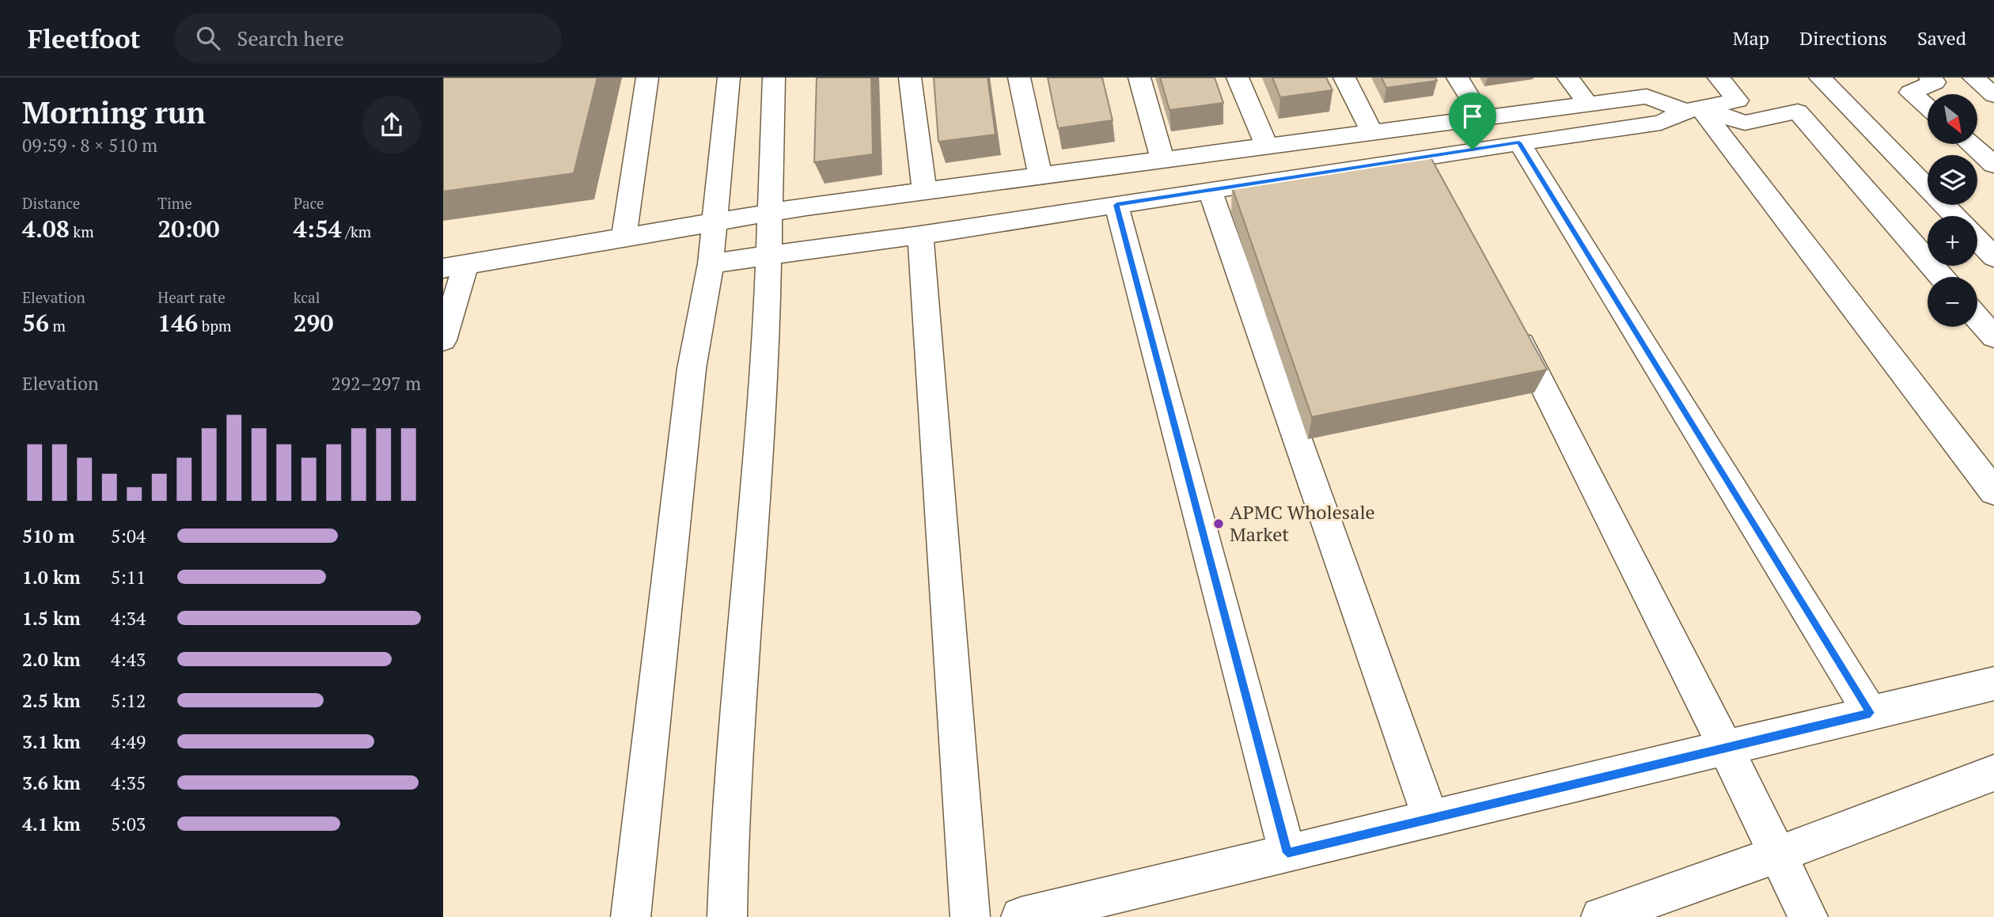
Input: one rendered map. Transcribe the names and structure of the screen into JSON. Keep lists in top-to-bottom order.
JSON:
{
  "places": ["APMC Wholesale Market"],
  "north": "bottom right",
  "page": {
    "header": "Fleetfoot",
    "search": "Search here",
    "nav": ["Map", "Directions", "Saved"],
    "heading": ["Morning run", "09:59 · 8 × 510 m"],
    "map_buttons": ["+", "−"],
    "stats": [
      ["Distance", "4.08 km"],
      ["Time", "20:00"],
      ["Pace", "4:54 /km"],
      ["Elevation", "56 m"],
      ["Heart rate", "146 bpm"],
      ["kcal", "290"]
    ],
    "chart": ["Elevation", "292–297 m"],
    "list": [
      {
        "name": "510 m",
        "note": "5:04"
      },
      {
        "name": "1.0 km",
        "note": "5:11"
      },
      {
        "name": "1.5 km",
        "note": "4:34"
      },
      {
        "name": "2.0 km",
        "note": "4:43"
      },
      {
        "name": "2.5 km",
        "note": "5:12"
      },
      {
        "name": "3.1 km",
        "note": "4:49"
      },
      {
        "name": "3.6 km",
        "note": "4:35"
      },
      {
        "name": "4.1 km",
        "note": "5:03"
      }
    ]
  }
}
